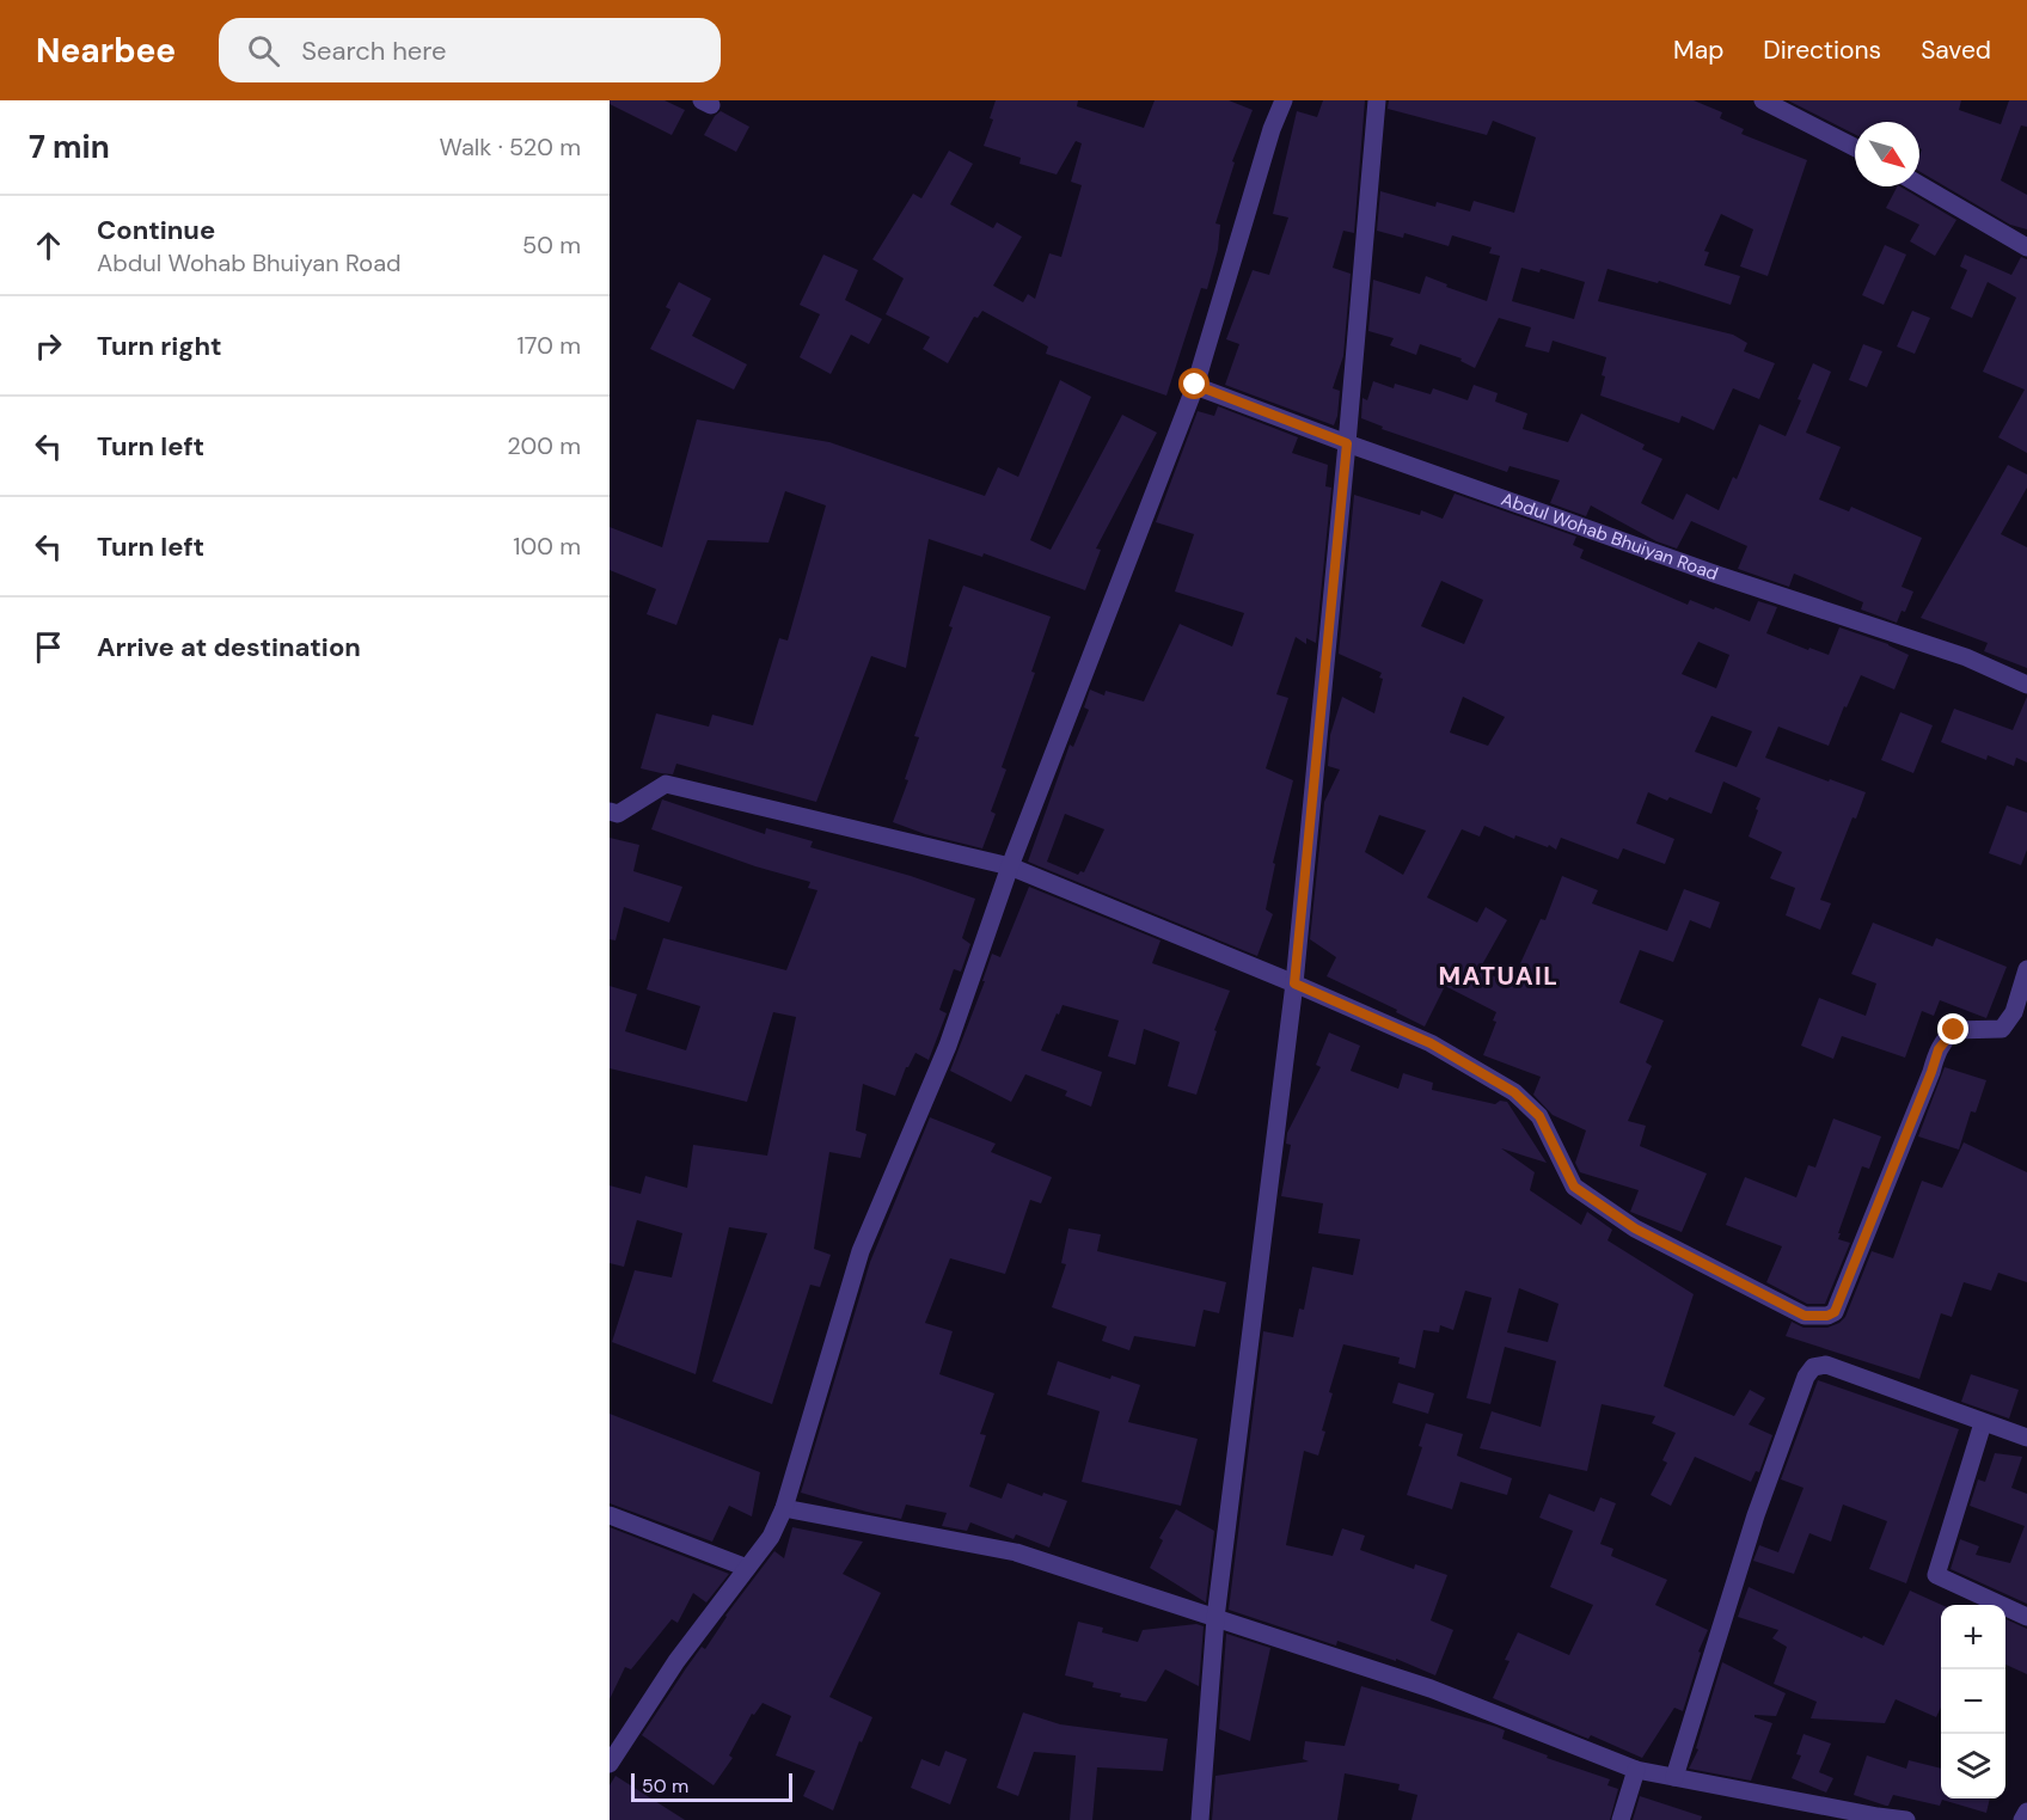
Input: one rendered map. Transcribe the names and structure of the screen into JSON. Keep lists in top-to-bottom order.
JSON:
{
  "streets": {
    "street": ["Abdul Wohab Bhuiyan Road"]
  },
  "districts": ["MATUAIL"],
  "scale_bar": "50 m",
  "north": "bottom right",
  "page": {
    "header": "Nearbee",
    "search": "Search here",
    "nav": ["Map", "Directions", "Saved"],
    "heading": ["7 min", "Walk · 520 m"],
    "list": [
      ["Continue", "Abdul Wohab Bhuiyan Road", "50 m"],
      ["Turn right", "170 m"],
      ["Turn left", "200 m"],
      ["Turn left", "100 m"],
      "Arrive at destination"
    ],
    "map_buttons": ["+", "−"],
    "scale": "50 m"
  }
}
